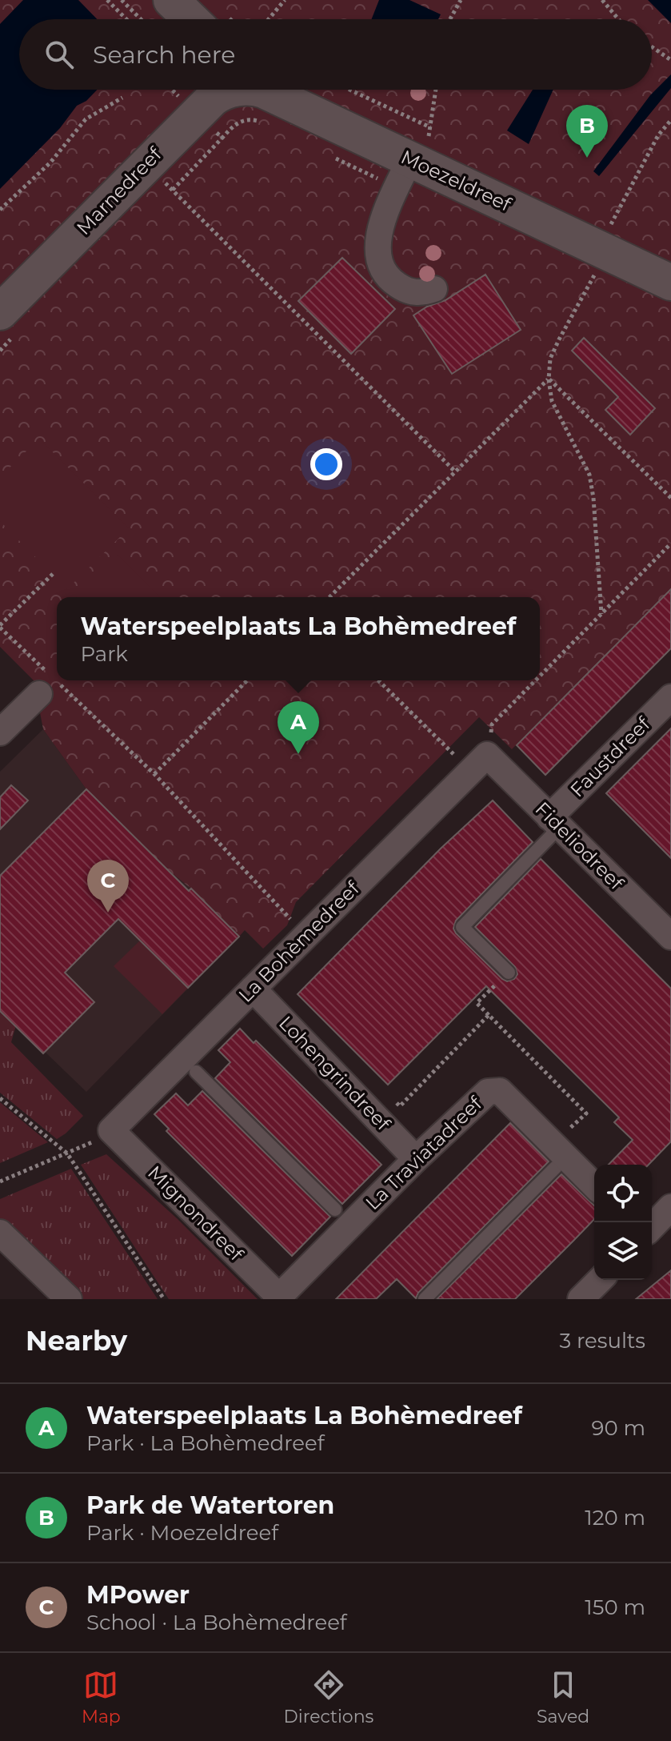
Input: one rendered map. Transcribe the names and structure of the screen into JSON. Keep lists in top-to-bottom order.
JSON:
{
  "streets": {
    "street": [
      "Moezeldreef",
      "Marnedreef",
      "Faustdreef",
      "Fideliodreef",
      "La Bohèmedreef",
      "Lohengrindreef",
      "La Traviatadreef",
      "Mignondreef"
    ]
  },
  "crossings": [
    ["Faustdreef", "Fideliodreef"],
    ["Fideliodreef", "La Bohèmedreef"],
    ["La Bohèmedreef", "Lohengrindreef"],
    ["La Bohèmedreef", "Mignondreef"],
    ["Lohengrindreef", "La Traviatadreef"],
    ["La Traviatadreef", "Mignondreef"]
  ],
  "page": {
    "search": "Search here",
    "pins": ["B", "A", "C"],
    "popup": ["Waterspeelplaats La Bohèmedreef", "Park"],
    "heading": ["Nearby", "3 results"],
    "list": [
      {
        "mark": "A",
        "name": "Waterspeelplaats La Bohèmedreef",
        "note": "Park · La Bohèmedreef",
        "value": "90 m"
      },
      {
        "mark": "B",
        "name": "Park de Watertoren",
        "note": "Park · Moezeldreef",
        "value": "120 m"
      },
      {
        "mark": "C",
        "name": "MPower",
        "note": "School · La Bohèmedreef",
        "value": "150 m"
      }
    ],
    "nav": ["Map", "Directions", "Saved"]
  }
}
